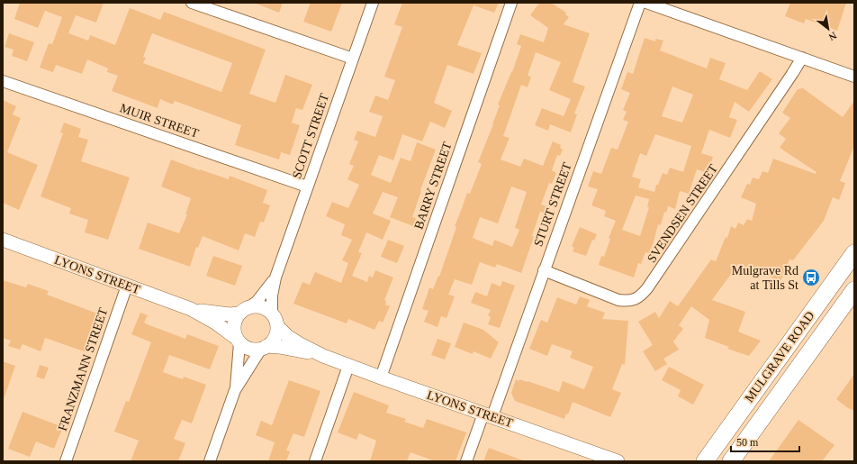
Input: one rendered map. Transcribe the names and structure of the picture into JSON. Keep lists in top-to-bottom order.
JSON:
{
  "streets": {
    "main road": ["MULGRAVE ROAD"],
    "street": [
      "MUIR STREET",
      "SCOTT STREET",
      "BARRY STREET",
      "STURT STREET",
      "SVENDSEN STREET",
      "LYONS STREET",
      "FRANZMANN STREET"
    ]
  },
  "crossings": [
    ["MUIR STREET", "SCOTT STREET"],
    ["SCOTT STREET", "LYONS STREET"],
    ["BARRY STREET", "LYONS STREET"],
    ["STURT STREET", "SVENDSEN STREET"],
    ["STURT STREET", "LYONS STREET"],
    ["LYONS STREET", "FRANZMANN STREET"]
  ],
  "places": {
    "bus stop": ["Mulgrave Rd at Tills St"]
  },
  "scale_bar": "50 m",
  "north": "bottom right"
}
